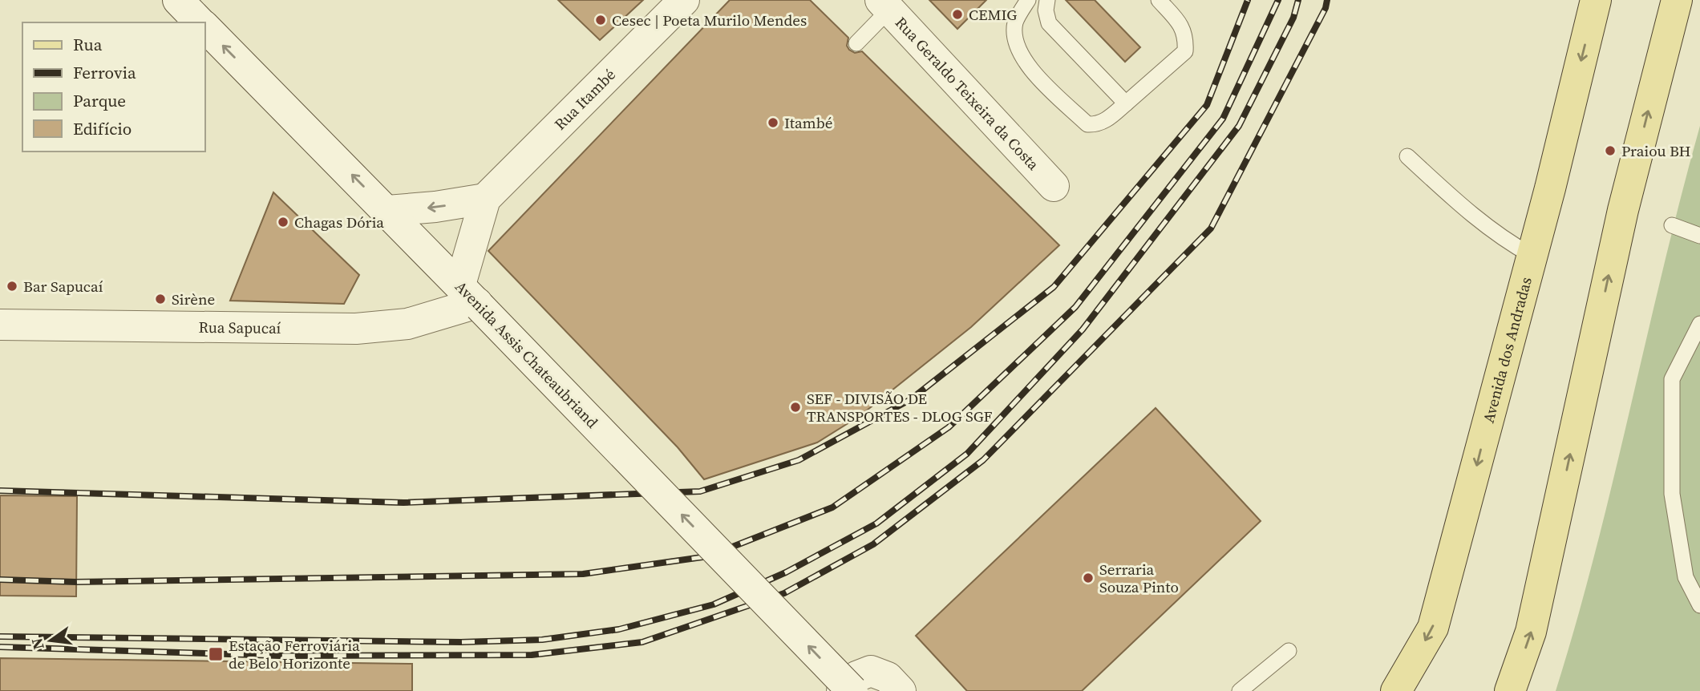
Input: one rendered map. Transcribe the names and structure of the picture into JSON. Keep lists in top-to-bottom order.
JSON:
{
  "streets": {
    "main road": ["Avenida dos Andradas"],
    "street": [
      "Rua Geraldo Teixeira da Costa",
      "Rua Itambé",
      "Rua Sapucaí",
      "Avenida Assis Chateaubriand"
    ]
  },
  "crossings": [
    ["Rua Itambé", "Rua Sapucaí"],
    ["Rua Itambé", "Avenida Assis Chateaubriand"],
    ["Rua Sapucaí", "Avenida Assis Chateaubriand"]
  ],
  "one_way": ["Avenida Assis Chateaubriand"],
  "places": {
    "other": [
      "CEMIG",
      "Cesec | Poeta Murilo Mendes",
      "Itambé",
      "Praiou BH",
      "Chagas Dória",
      "Bar Sapucaí",
      "Sirène",
      "SEF - DIVISÃO DE TRANSPORTES - DLOG SGF",
      "Serraria Souza Pinto"
    ],
    "transit": ["Estação Ferroviária de Belo Horizonte"]
  },
  "legend": [
    "Rua",
    "Ferrovia",
    "Parque",
    "Edifício"
  ],
  "north": "left"
}
